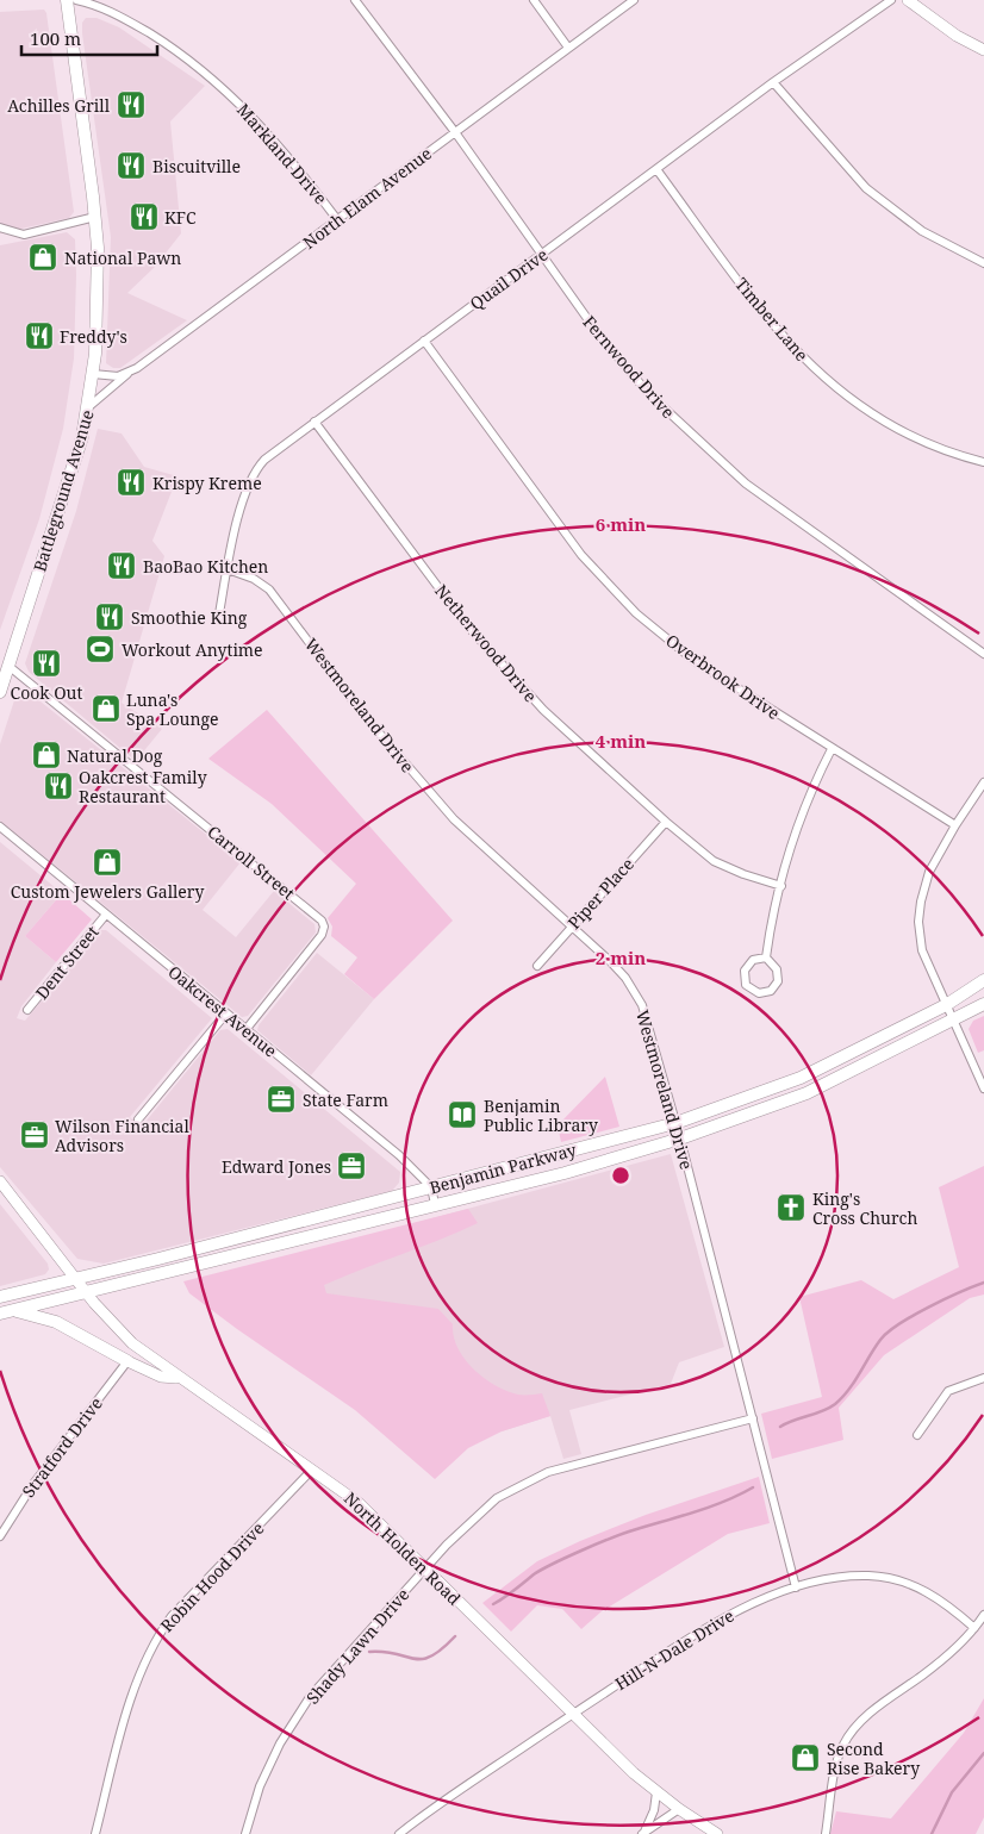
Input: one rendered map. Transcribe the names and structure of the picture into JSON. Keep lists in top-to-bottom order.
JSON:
{
  "streets": {
    "main road": ["Battleground Avenue", "Benjamin Parkway", "North Holden Road"],
    "street": [
      "Markland Drive",
      "North Elam Avenue",
      "Quail Drive",
      "Timber Lane",
      "Fernwood Drive",
      "Netherwood Drive",
      "Overbrook Drive",
      "Westmoreland Drive",
      "Carroll Street",
      "Piper Place",
      "Dent Street",
      "Oakcrest Avenue",
      "Stratford Drive",
      "Robin Hood Drive",
      "Shady Lawn Drive",
      "Hill-N-Dale Drive"
    ]
  },
  "crossings": [
    ["Markland Drive", "North Elam Avenue"],
    ["North Elam Avenue", "Fernwood Drive"],
    ["North Elam Avenue", "Battleground Avenue"],
    ["Quail Drive", "Timber Lane"],
    ["Quail Drive", "Fernwood Drive"],
    ["Quail Drive", "Netherwood Drive"],
    ["Quail Drive", "Overbrook Drive"],
    ["Quail Drive", "Westmoreland Drive"],
    ["Battleground Avenue", "Carroll Street"],
    ["Netherwood Drive", "Piper Place"],
    ["Westmoreland Drive", "Piper Place"],
    ["Westmoreland Drive", "Benjamin Parkway"],
    ["Westmoreland Drive", "Shady Lawn Drive"],
    ["Westmoreland Drive", "Hill-N-Dale Drive"],
    ["Carroll Street", "Oakcrest Avenue"],
    ["Dent Street", "Oakcrest Avenue"],
    ["Oakcrest Avenue", "Benjamin Parkway"],
    ["Benjamin Parkway", "North Holden Road"],
    ["North Holden Road", "Robin Hood Drive"],
    ["North Holden Road", "Shady Lawn Drive"],
    ["North Holden Road", "Hill-N-Dale Drive"]
  ],
  "places": {
    "restaurant": [
      "Achilles Grill",
      "Biscuitville",
      "KFC",
      "Freddy's",
      "Krispy Kreme",
      "BaoBao Kitchen",
      "Smoothie King",
      "Cook Out",
      "Oakcrest Family Restaurant"
    ],
    "shop": [
      "National Pawn",
      "Luna's Spa Lounge",
      "Natural Dog",
      "Custom Jewelers Gallery",
      "Second Rise Bakery"
    ],
    "sports": ["Workout Anytime"],
    "office": ["State Farm", "Wilson Financial Advisors", "Edward Jones"],
    "library": ["Benjamin Public Library"],
    "church": ["King's Cross Church"]
  },
  "scale_bar": "100 m",
  "rings": ["6 min", "4 min", "2 min"]
}
